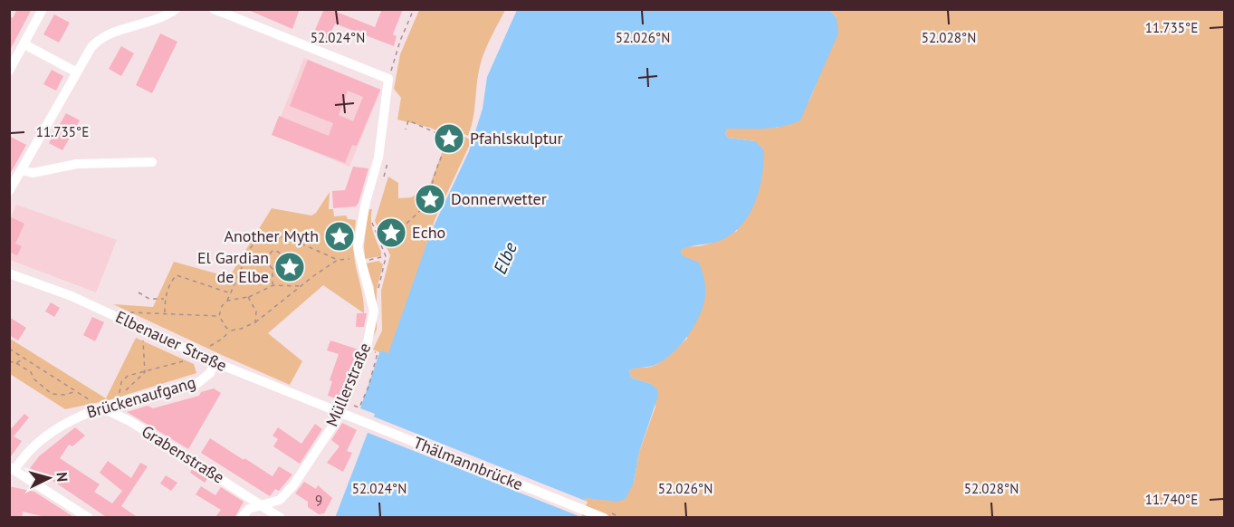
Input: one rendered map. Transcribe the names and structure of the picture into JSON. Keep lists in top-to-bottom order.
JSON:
{
  "streets": {
    "street": [
      "Elbenauer Straße",
      "Müllerstraße",
      "Brückenaufgang",
      "Grabenstraße",
      "Thälmannbrücke"
    ]
  },
  "crossings": [
    ["Elbenauer Straße", "Brückenaufgang"],
    ["Elbenauer Straße", "Thälmannbrücke"],
    ["Müllerstraße", "Grabenstraße"],
    ["Brückenaufgang", "Grabenstraße"]
  ],
  "water": ["Elbe"],
  "places": {
    "place": [
      "Pfahlskulptur",
      "Donnerwetter",
      "Echo",
      "Another Myth",
      "El Gardian de Elbe"
    ]
  },
  "house_numbers": ["9"],
  "north": "right",
  "coordinates": [
    "11.735°E",
    "52.026°N",
    "52.024°N",
    "52.028°N",
    "11.740°E"
  ]
}
